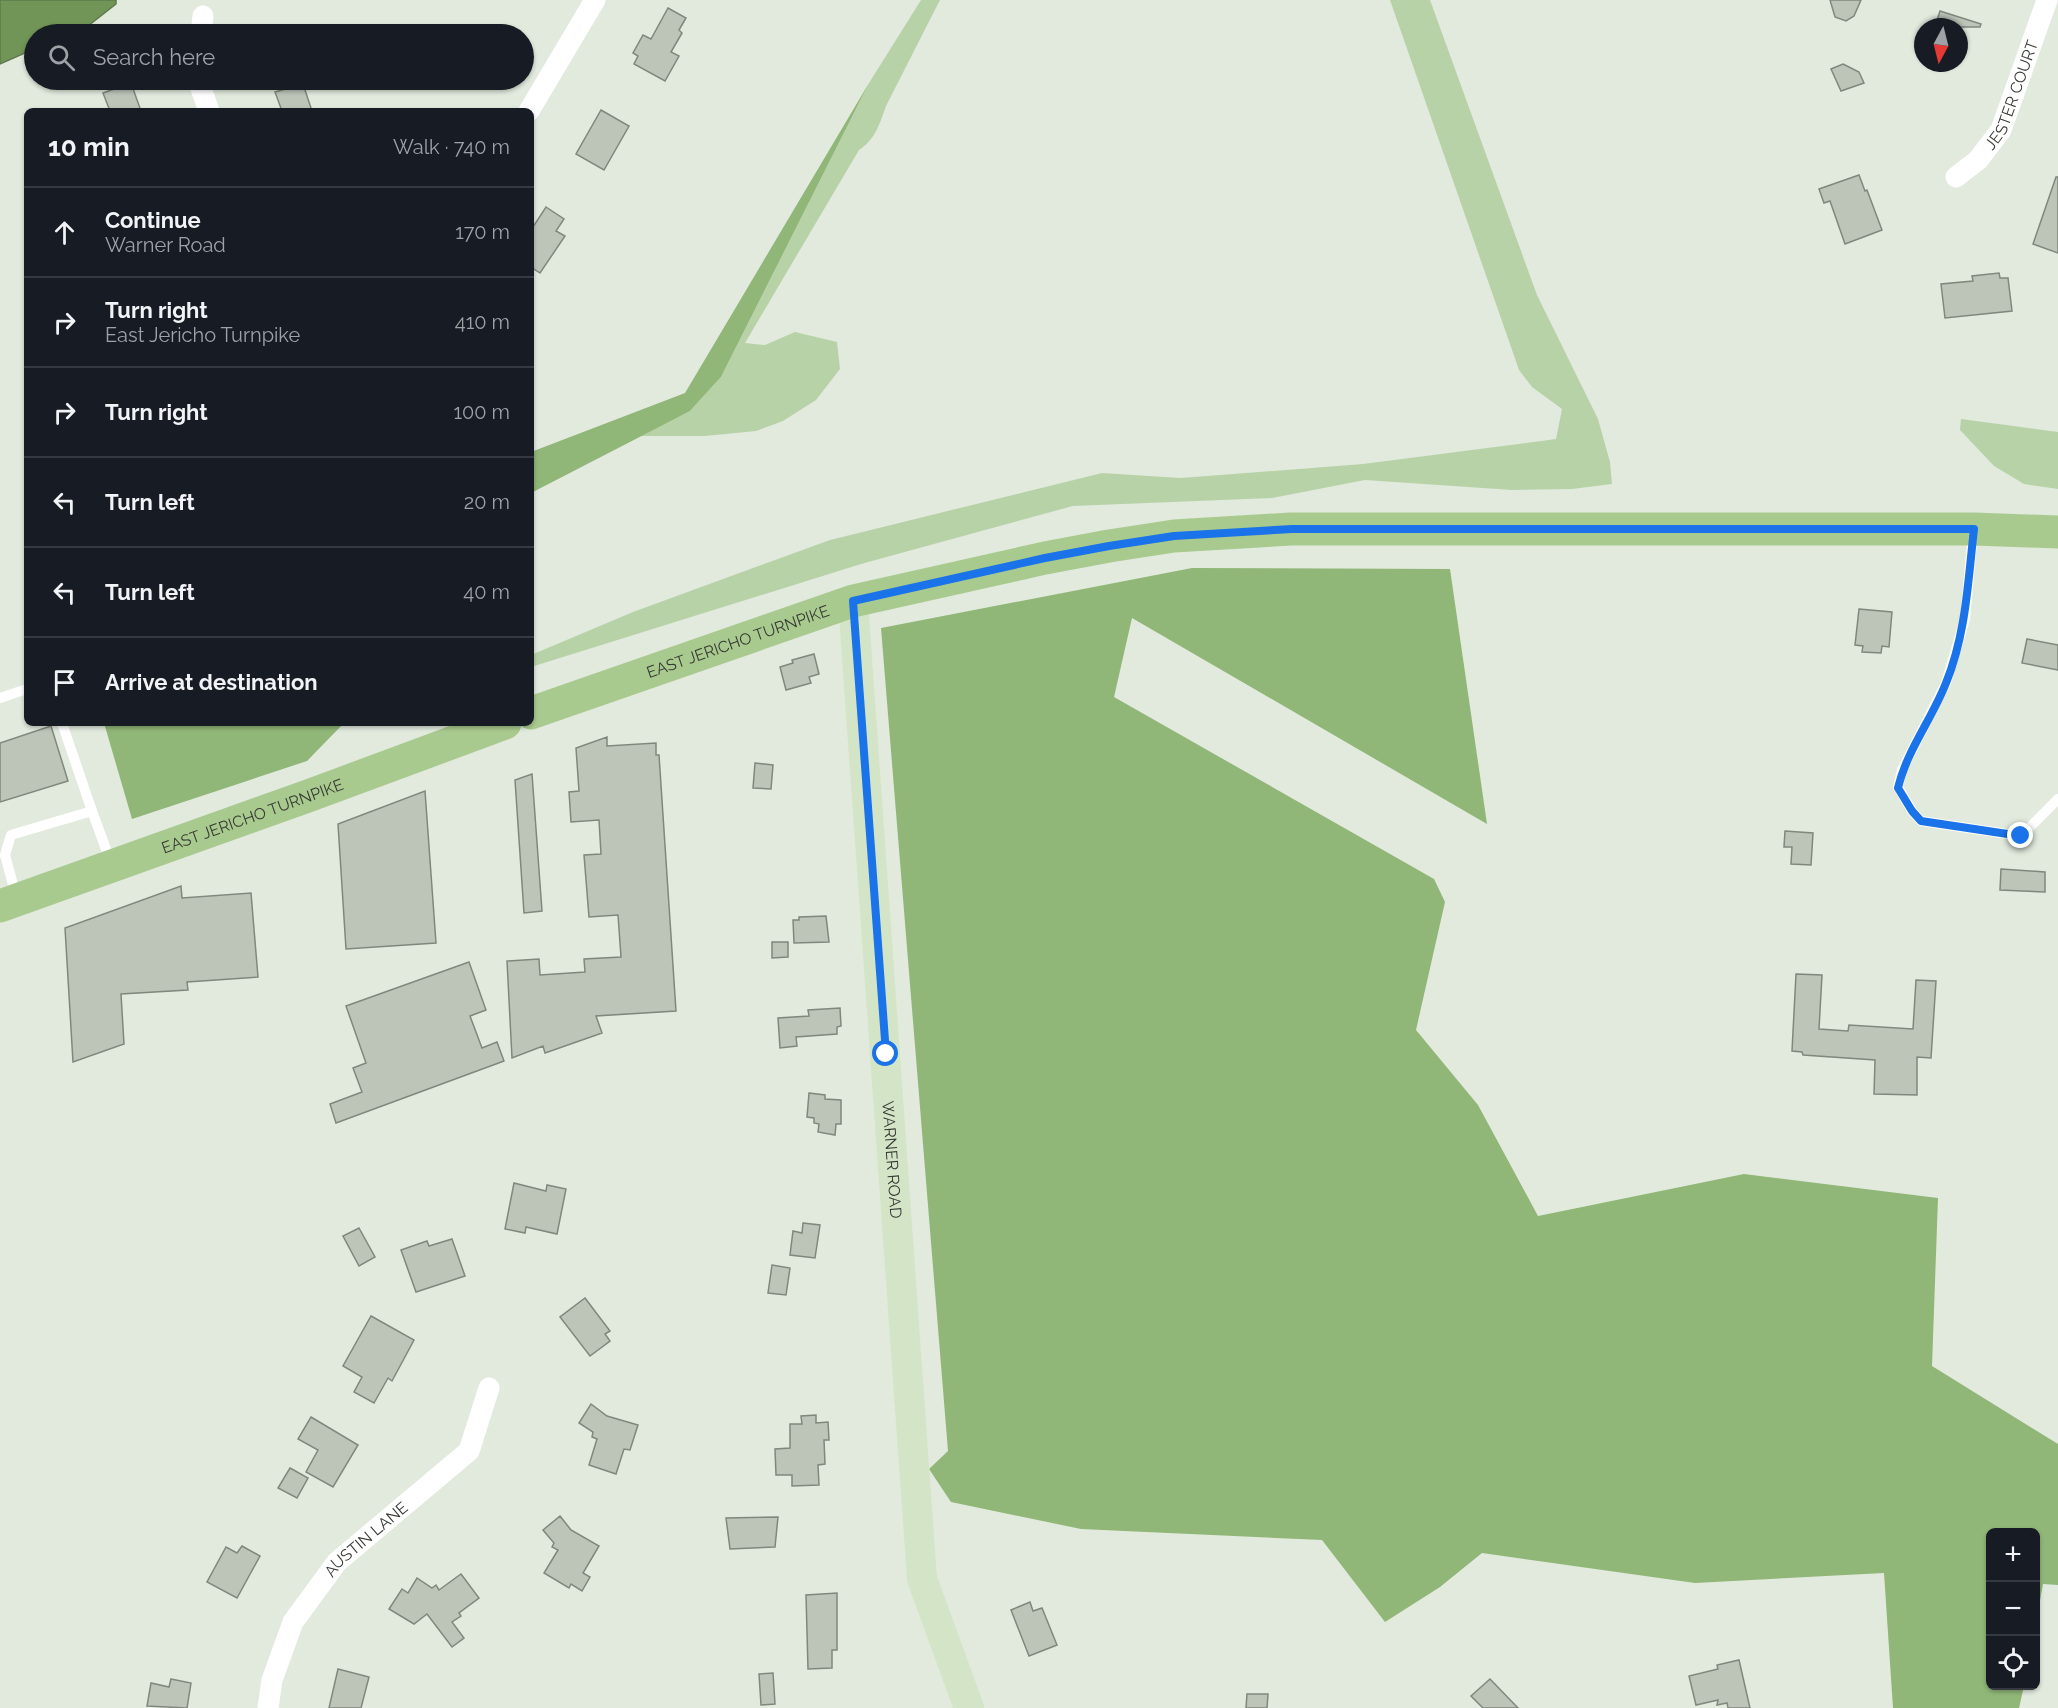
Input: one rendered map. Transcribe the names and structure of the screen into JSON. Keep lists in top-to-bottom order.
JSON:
{
  "streets": {
    "main road": ["EAST JERICHO TURNPIKE"],
    "street": ["JESTER COURT", "WARNER ROAD", "AUSTIN LANE"]
  },
  "crossings": [
    ["EAST JERICHO TURNPIKE", "WARNER ROAD"]
  ],
  "north": "bottom",
  "page": {
    "search": "Search here",
    "heading": ["10 min", "Walk · 740 m"],
    "list": [
      ["Continue", "Warner Road", "170 m"],
      ["Turn right", "East Jericho Turnpike", "410 m"],
      ["Turn right", "100 m"],
      ["Turn left", "20 m"],
      ["Turn left", "40 m"],
      "Arrive at destination"
    ],
    "map_buttons": ["+", "−"]
  }
}
